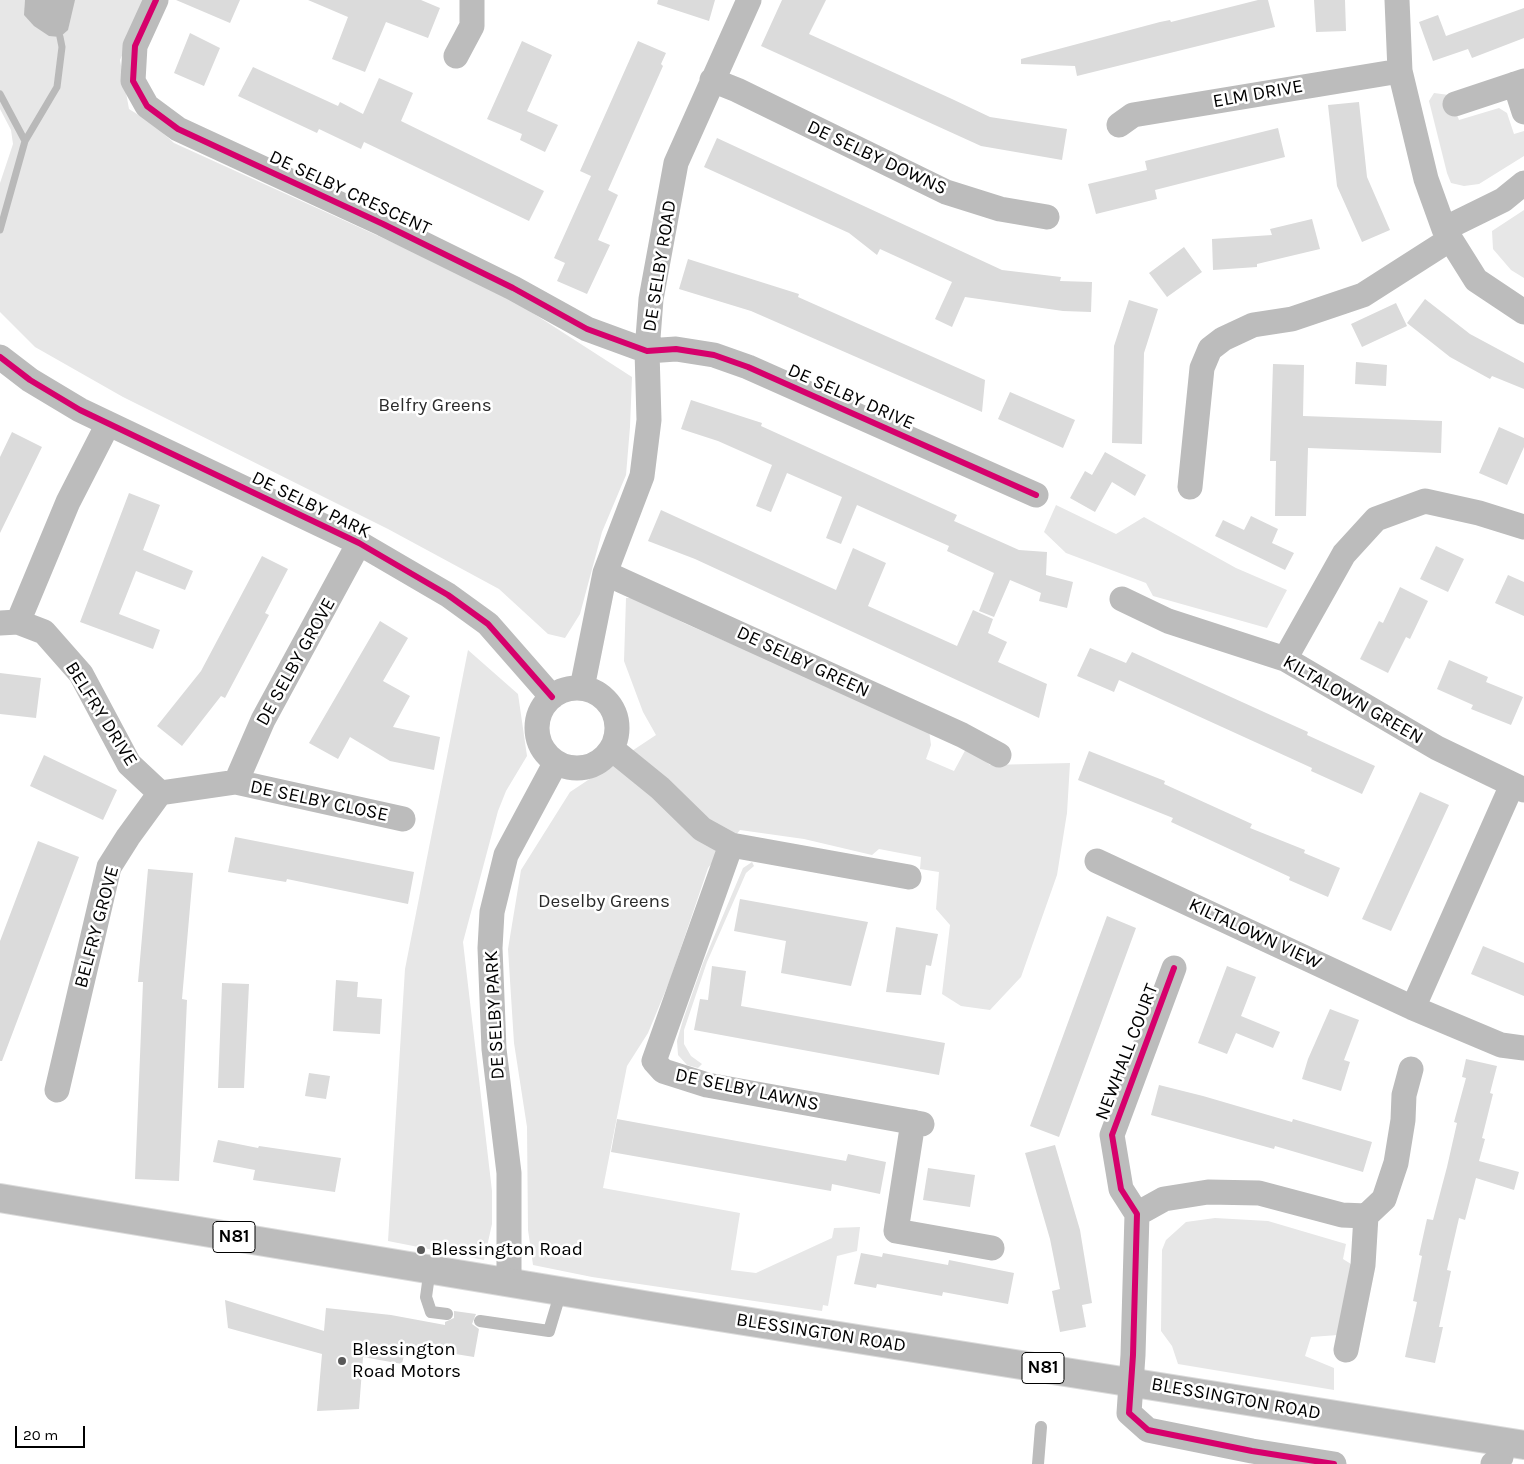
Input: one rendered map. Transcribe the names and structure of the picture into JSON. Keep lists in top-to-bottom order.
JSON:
{
  "streets": {
    "main road": ["N81", "BLESSINGTON ROAD"],
    "street": [
      "ELM DRIVE",
      "DE SELBY DOWNS",
      "DE SELBY CRESCENT",
      "DE SELBY ROAD",
      "DE SELBY DRIVE",
      "DE SELBY PARK",
      "DE SELBY GROVE",
      "DE SELBY GREEN",
      "KILTALOWN GREEN",
      "BELFRY DRIVE",
      "DE SELBY CLOSE",
      "BELFRY GROVE",
      "KILTALOWN VIEW",
      "NEWHALL COURT",
      "DE SELBY LAWNS"
    ]
  },
  "crossings": [
    ["DE SELBY DOWNS", "DE SELBY ROAD"],
    ["DE SELBY CRESCENT", "DE SELBY ROAD"],
    ["DE SELBY CRESCENT", "DE SELBY DRIVE"],
    ["DE SELBY ROAD", "DE SELBY DRIVE"],
    ["DE SELBY ROAD", "DE SELBY PARK"],
    ["DE SELBY ROAD", "DE SELBY GREEN"],
    ["DE SELBY PARK", "DE SELBY GROVE"],
    ["DE SELBY PARK", "BLESSINGTON ROAD"],
    ["DE SELBY GROVE", "DE SELBY CLOSE"],
    ["BELFRY DRIVE", "BELFRY GROVE"]
  ],
  "parks": ["Belfry Greens", "Deselby Greens"],
  "places": ["Blessington Road", "Blessington Road Motors"],
  "scale_bar": "20 m"
}
